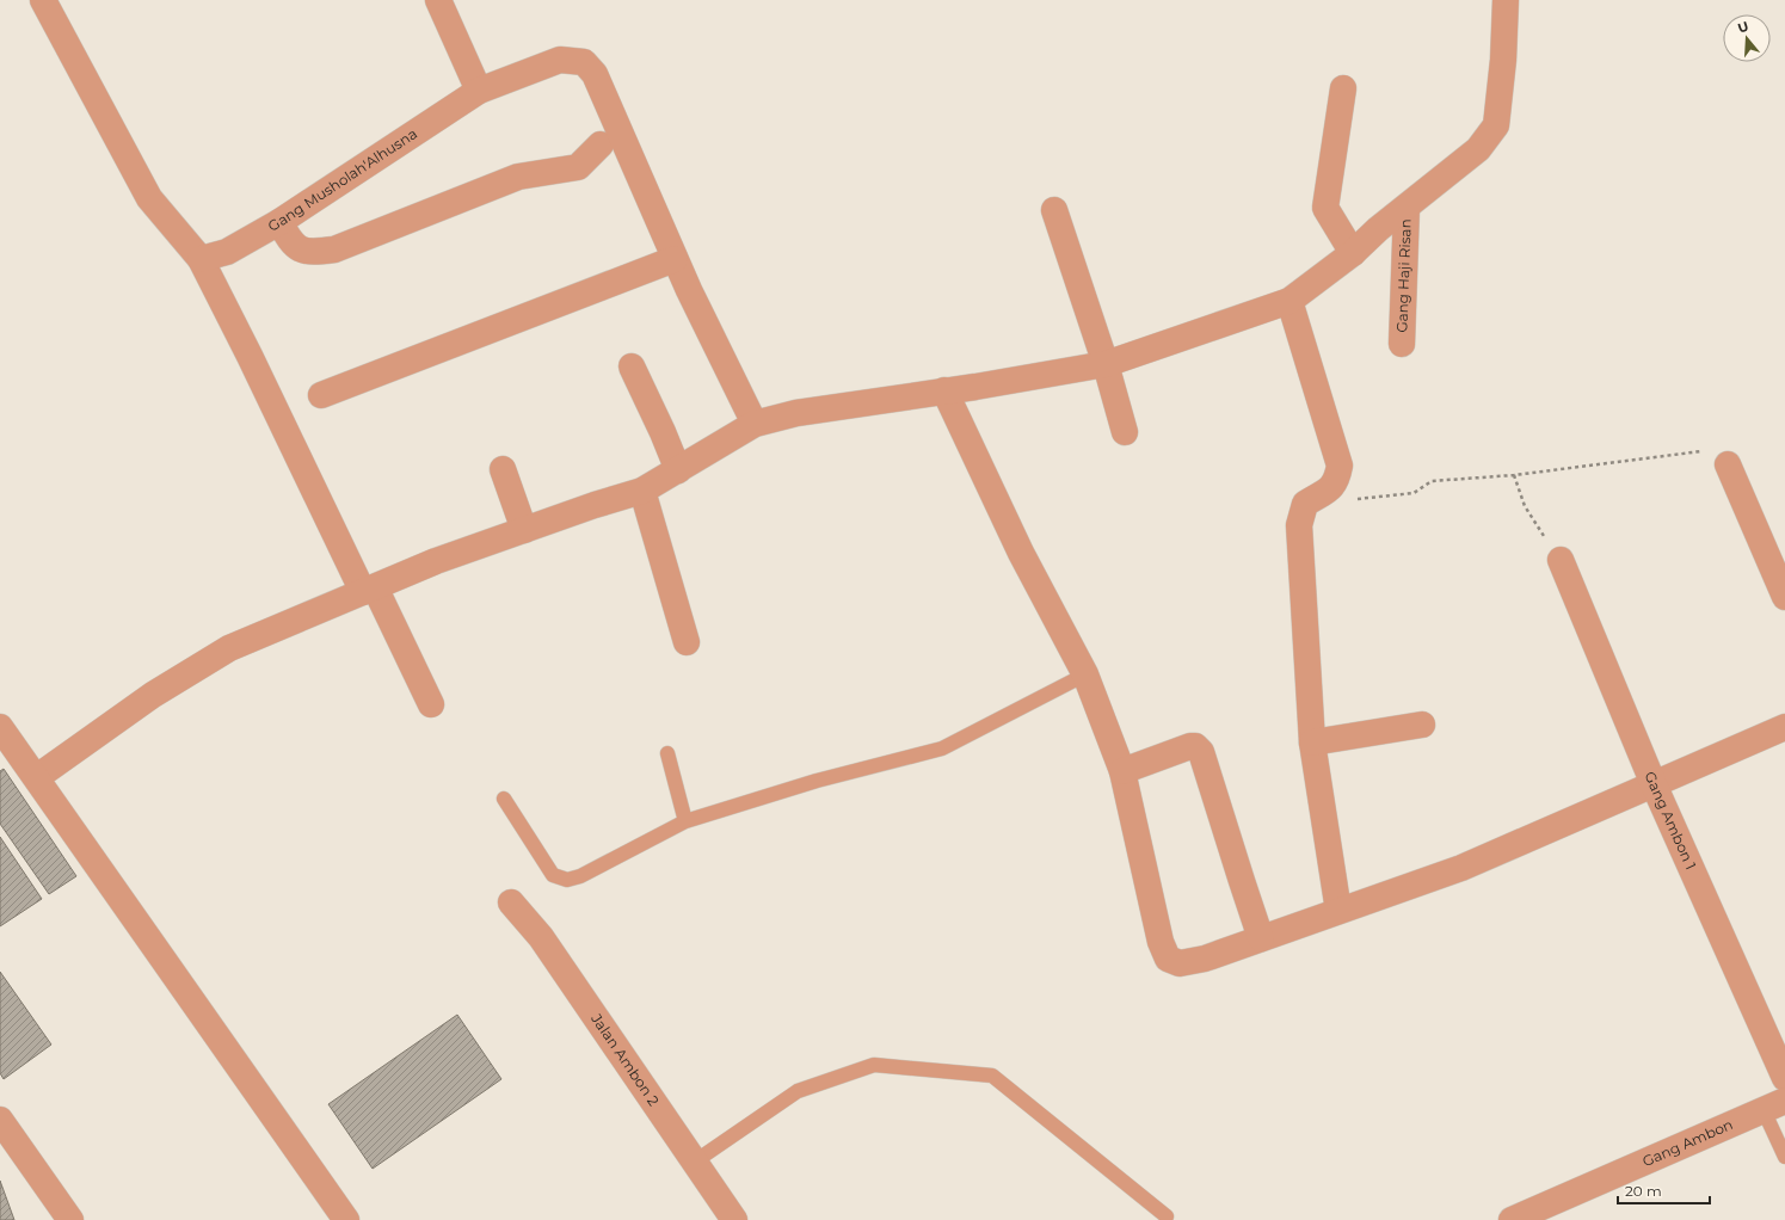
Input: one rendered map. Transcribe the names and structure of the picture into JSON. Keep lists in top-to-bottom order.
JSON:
{
  "streets": {
    "street": [
      "Gang Musholah'Alhusna",
      "Gang Haji Risan",
      "Gang Ambon 1",
      "Jalan Ambon 2",
      "Gang Ambon"
    ]
  },
  "scale_bar": "20 m",
  "north": "top"
}
